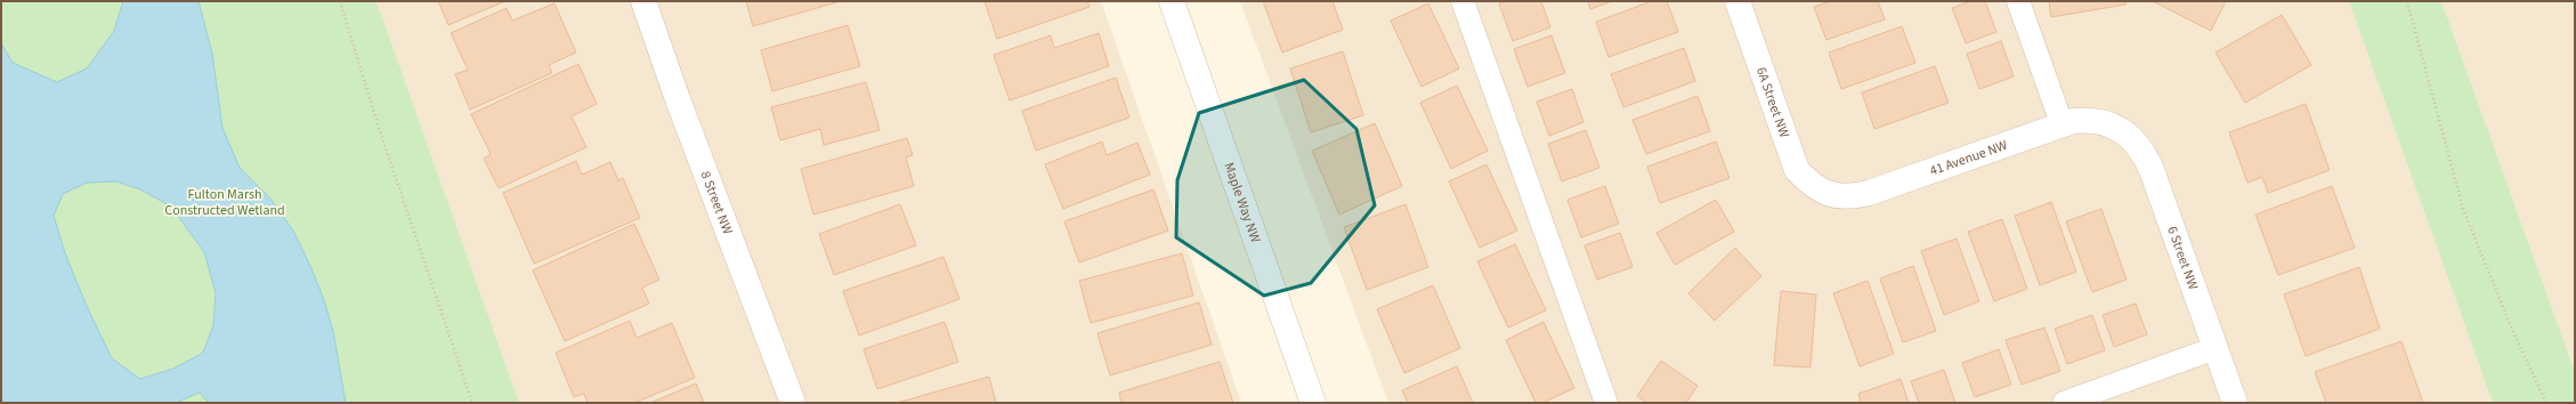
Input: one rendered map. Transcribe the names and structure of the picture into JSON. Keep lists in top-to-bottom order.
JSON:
{
  "streets": {
    "street": [
      "6A Street NW",
      "41 Avenue NW",
      "8 Street NW",
      "Maple Way NW",
      "6 Street NW"
    ]
  },
  "crossings": [
    ["6A Street NW", "41 Avenue NW"],
    ["41 Avenue NW", "6 Street NW"]
  ],
  "parks": ["Fulton Marsh Constructed Wetland"]
}
